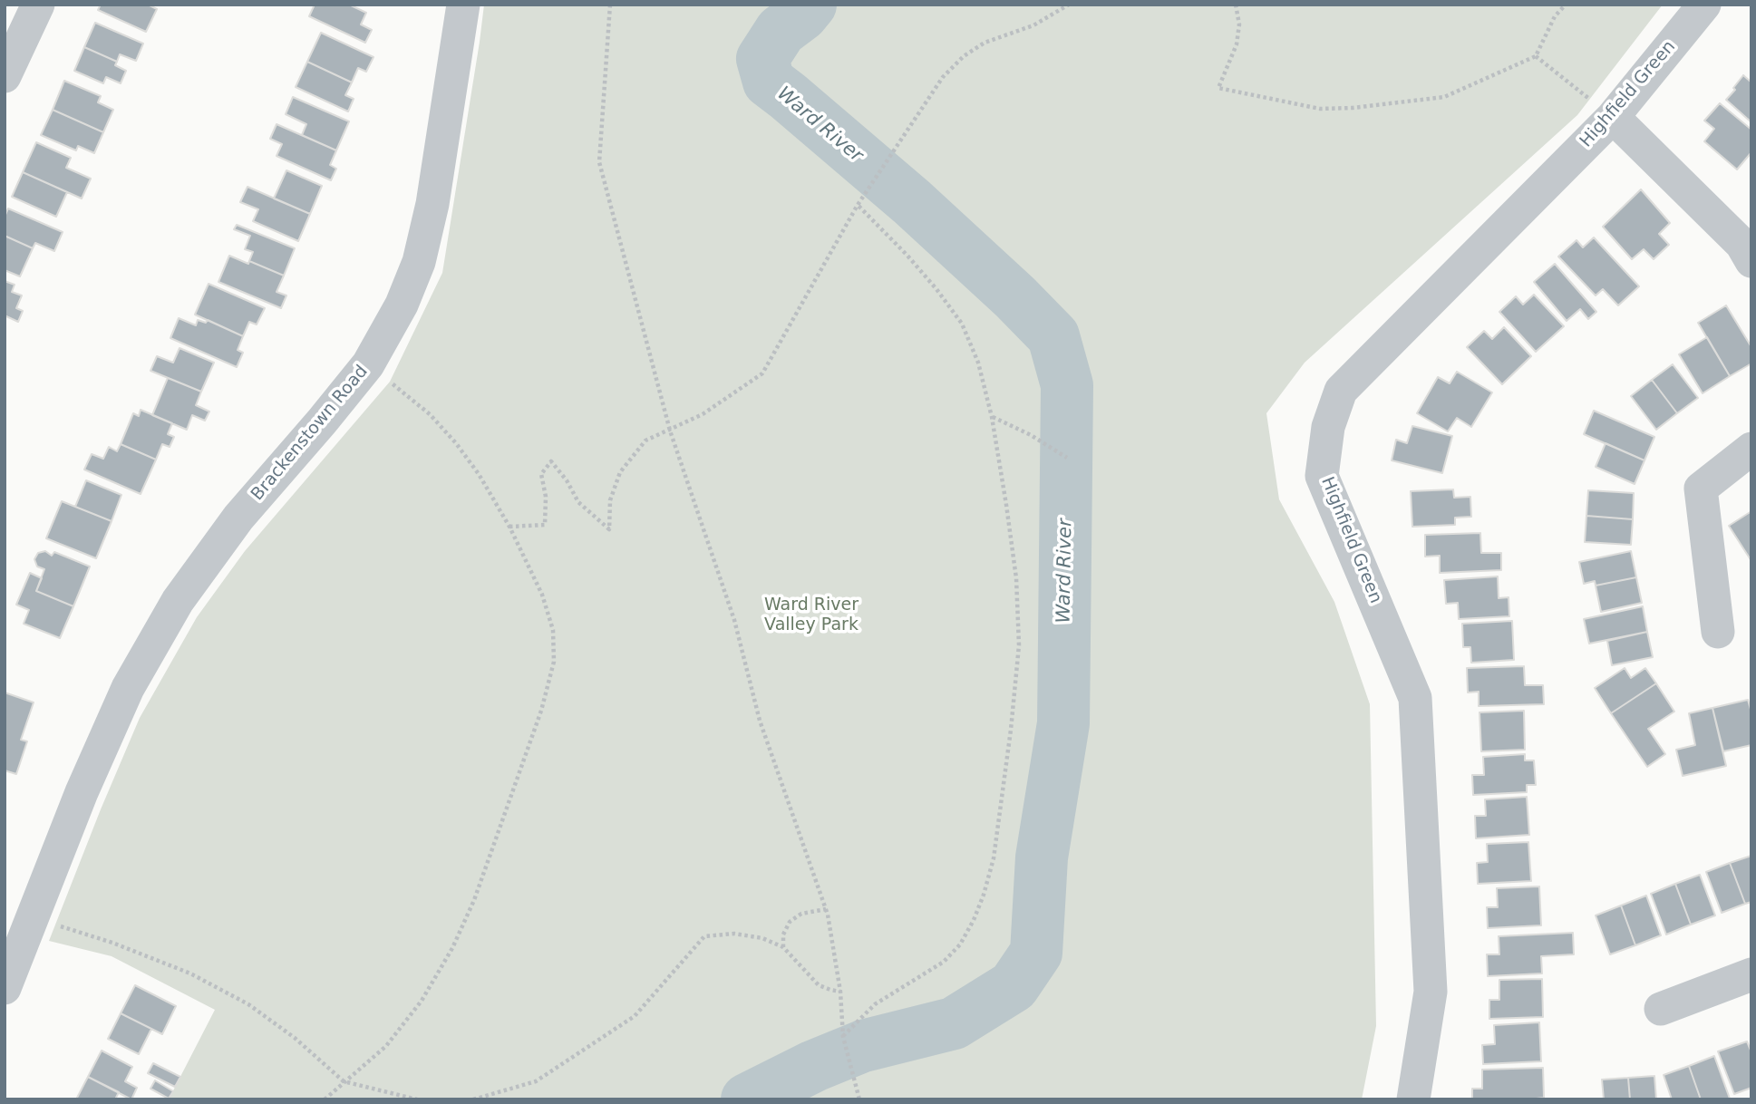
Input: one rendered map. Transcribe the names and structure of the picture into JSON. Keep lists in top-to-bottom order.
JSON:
{
  "streets": {
    "street": ["Highfield Green", "Brackenstown Road"]
  },
  "water": ["Ward River"],
  "parks": ["Ward River Valley Park"]
}
